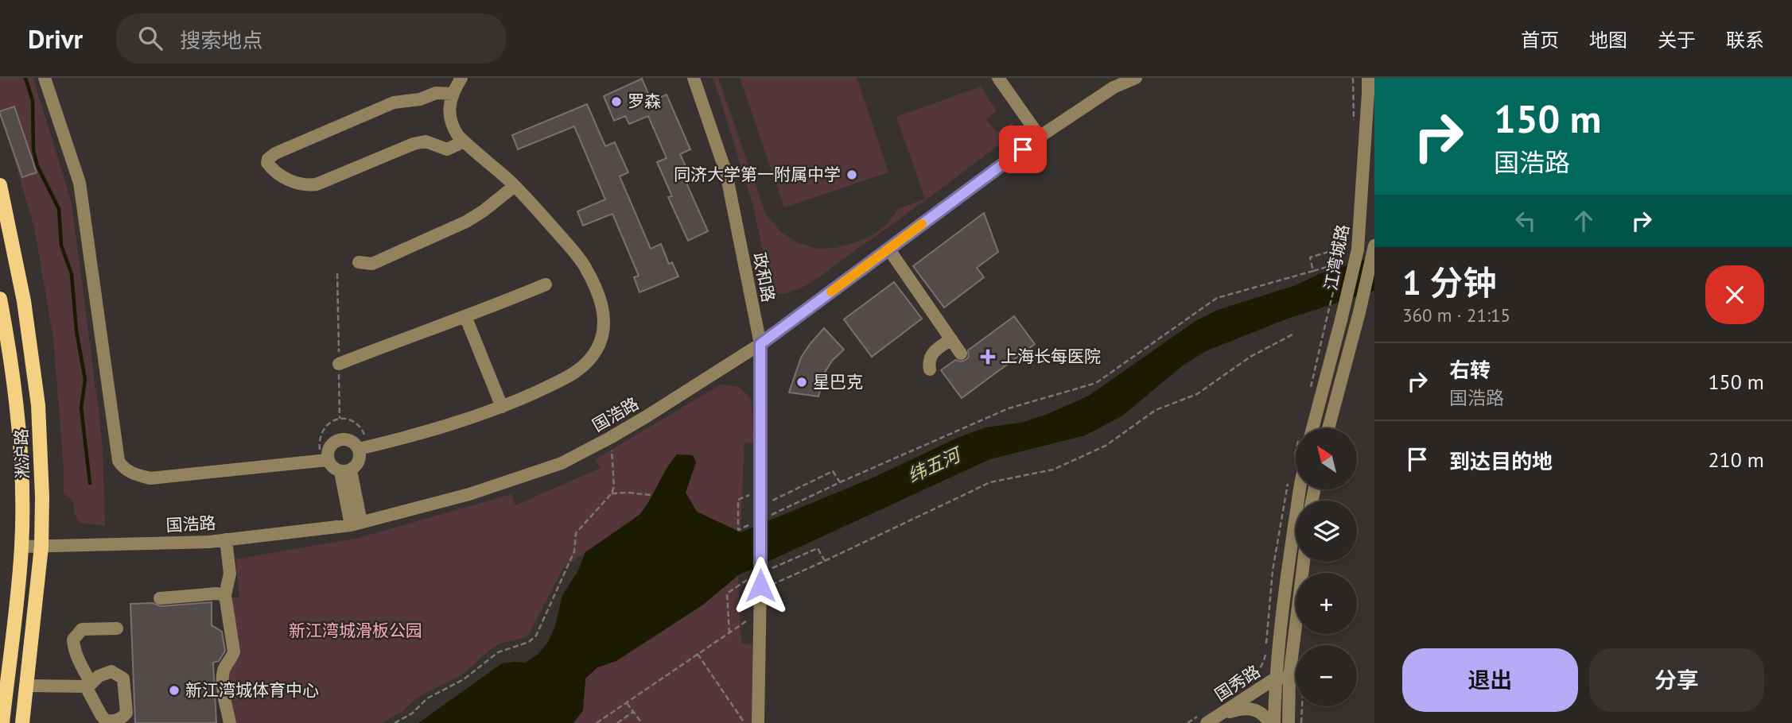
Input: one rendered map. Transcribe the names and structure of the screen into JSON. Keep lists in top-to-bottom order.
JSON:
{
  "streets": {
    "main road": ["淞沪路"],
    "street": [
      "江湾城路",
      "政和路",
      "国浩路",
      "国秀路"
    ]
  },
  "crossings": [
    ["政和路", "国浩路"],
    ["国浩路", "淞沪路"]
  ],
  "water": ["纬五河"],
  "parks": ["新江湾城滑板公园"],
  "places": {
    "other": [
      "罗森",
      "同济大学第一附属中学",
      "星巴克",
      "新江湾城体育中心"
    ],
    "health": ["上海长每医院"]
  },
  "north": "top left",
  "page": {
    "header": "Drivr",
    "search": "搜索地点",
    "nav": [
      "首页",
      "地图",
      "关于",
      "联系"
    ],
    "turn": ["150 m", "国浩路"],
    "heading": ["1 分钟", "360 m · 21:15"],
    "list": [
      {
        "name": "右转",
        "note": "国浩路",
        "value": "150 m"
      },
      {
        "name": "到达目的地",
        "value": "210 m"
      }
    ],
    "map_buttons": ["+", "−"],
    "buttons": ["退出", "分享"]
  }
}
